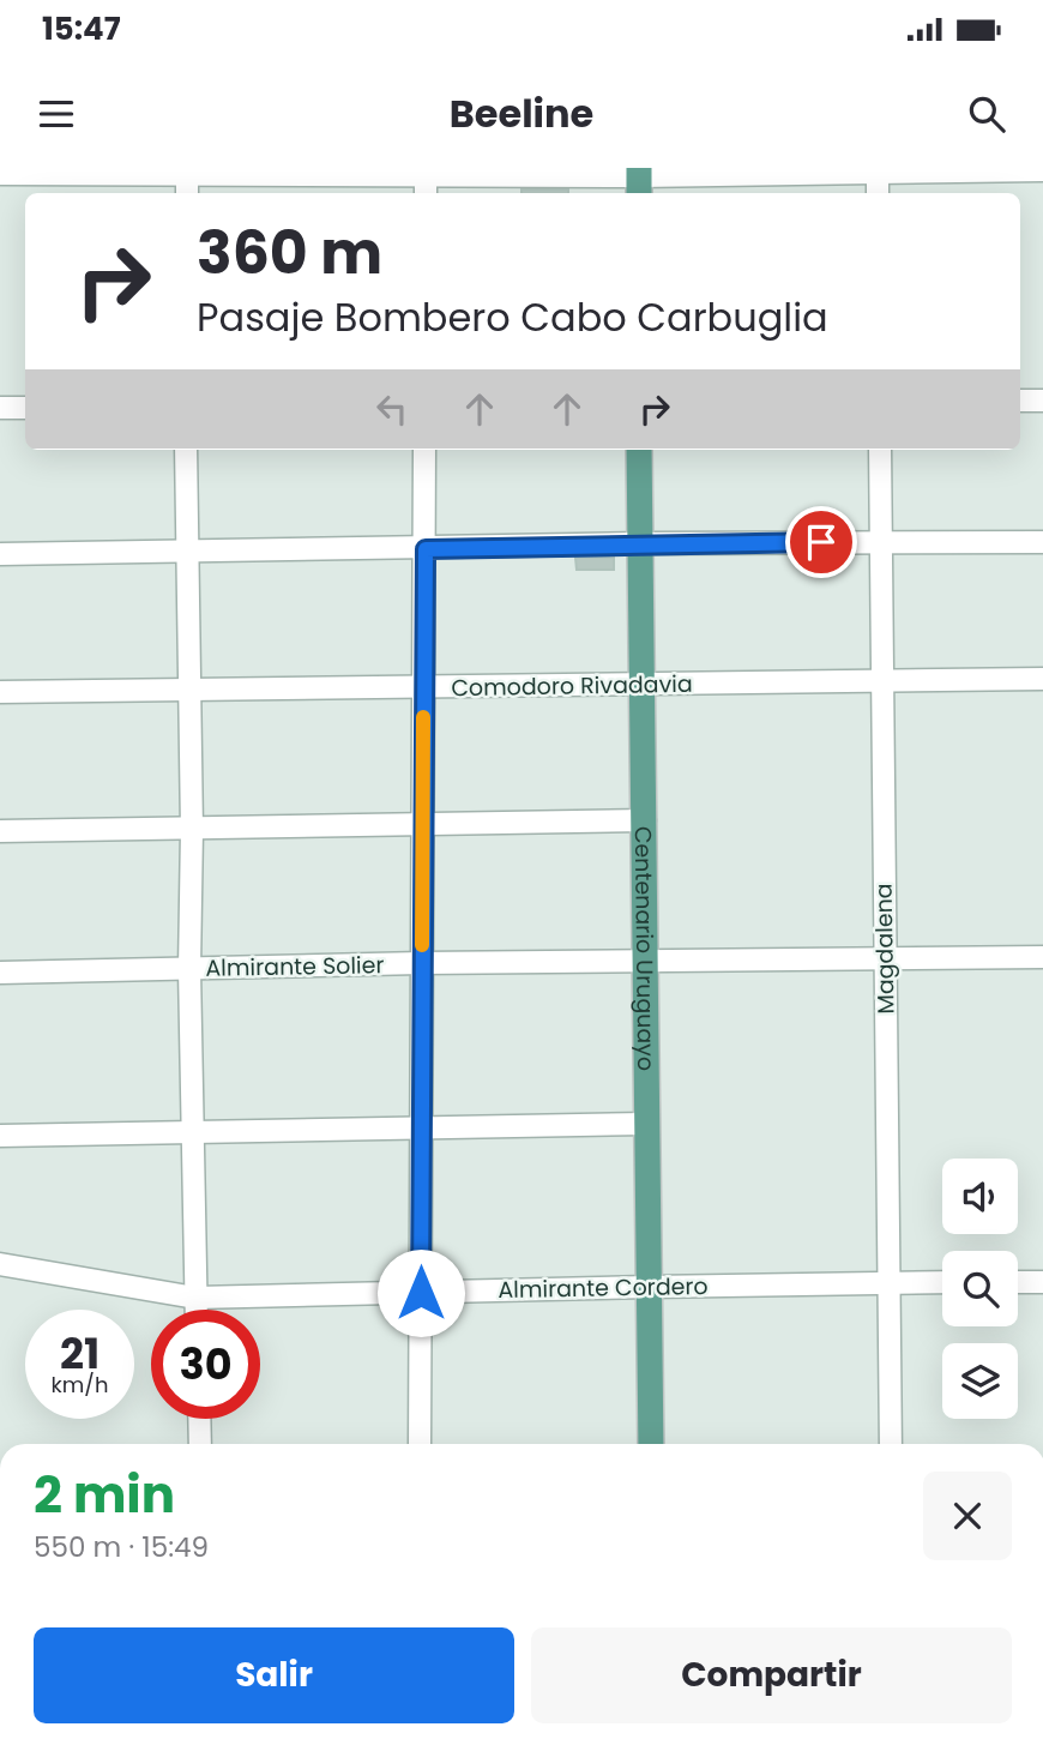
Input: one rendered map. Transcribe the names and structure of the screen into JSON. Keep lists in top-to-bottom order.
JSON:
{
  "streets": {
    "main road": ["Centenario Uruguayo"],
    "street": [
      "Comodoro Rivadavia",
      "Magdalena",
      "Almirante Solier",
      "Almirante Cordero"
    ]
  },
  "crossings": [
    ["Comodoro Rivadavia", "Centenario Uruguayo"],
    ["Comodoro Rivadavia", "Magdalena"],
    ["Centenario Uruguayo", "Almirante Solier"],
    ["Centenario Uruguayo", "Almirante Cordero"],
    ["Magdalena", "Almirante Solier"],
    ["Magdalena", "Almirante Cordero"]
  ],
  "page": {
    "status": "15:47",
    "header": "Beeline",
    "turn": ["360 m", "Pasaje Bombero Cabo Carbuglia"],
    "speed": "21 km/h",
    "limit": "30",
    "heading": ["2 min", "550 m · 15:49"],
    "buttons": ["Salir", "Compartir"]
  }
}
